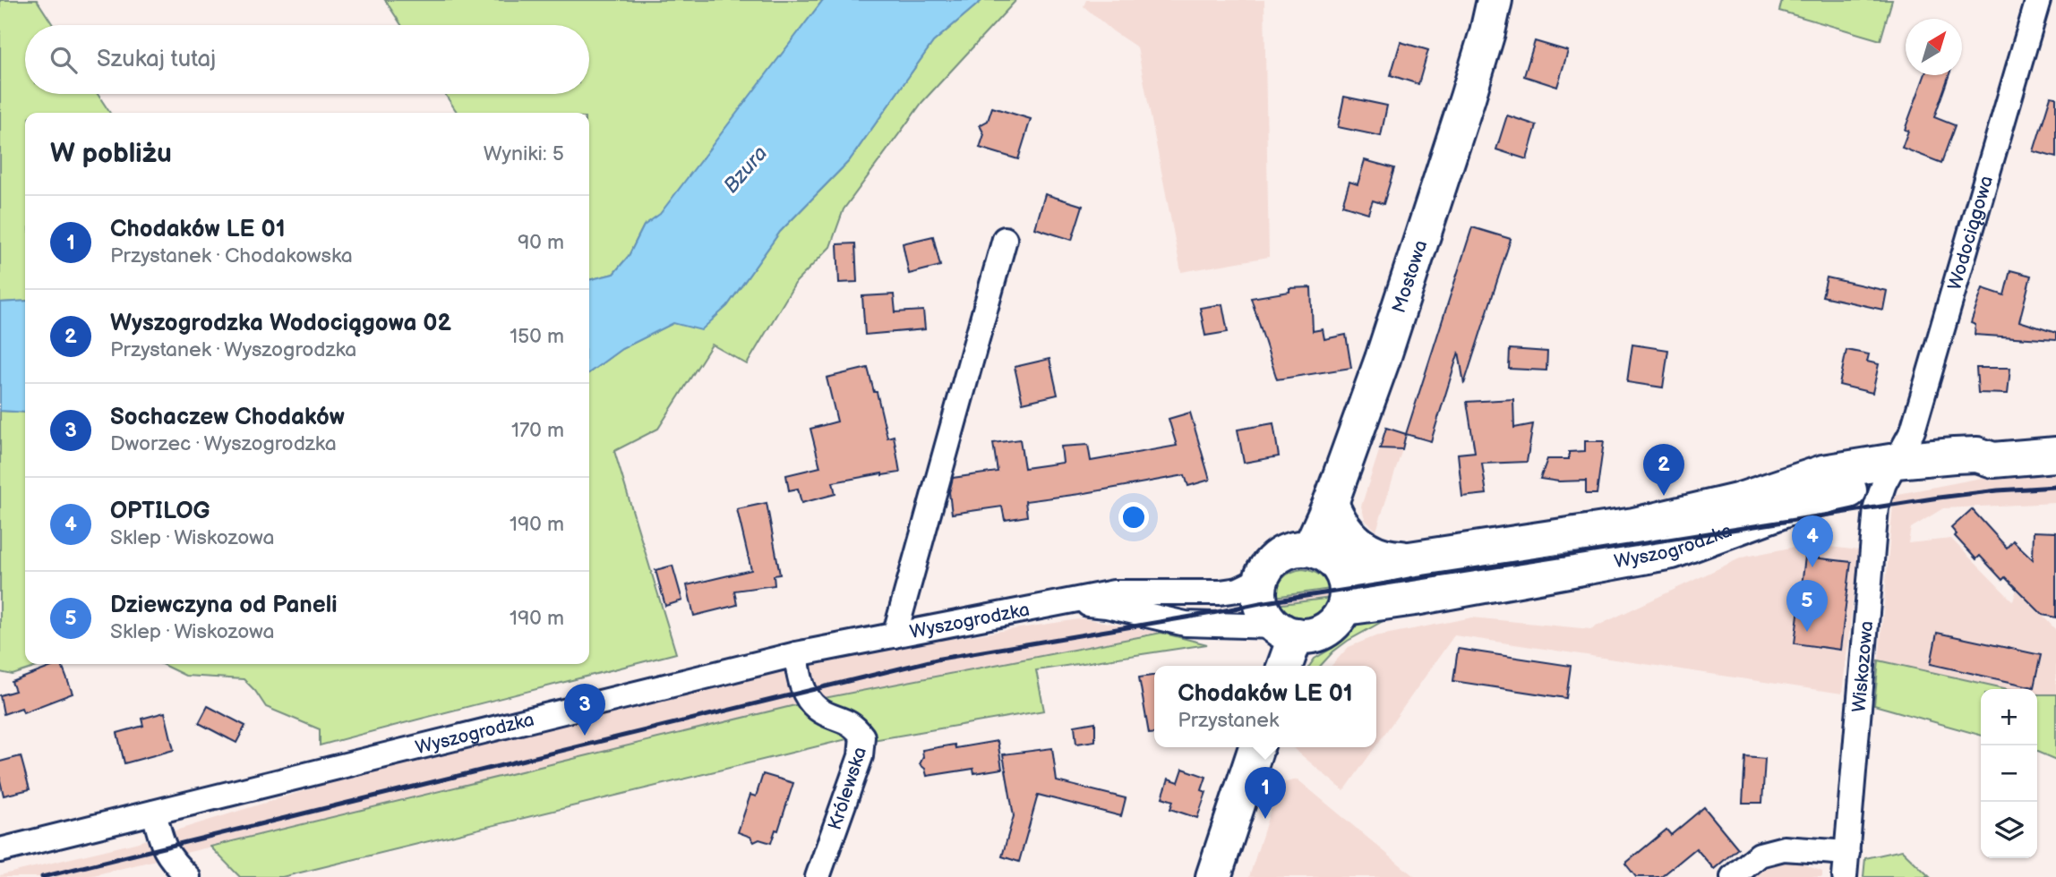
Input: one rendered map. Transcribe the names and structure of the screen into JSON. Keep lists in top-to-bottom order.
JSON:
{
  "streets": {
    "main road": ["Mostowa", "Wyszogrodzka"],
    "street": ["Wodociągowa", "Wiskozowa", "Królewska"]
  },
  "crossings": [
    ["Wodociągowa", "Wyszogrodzka"],
    ["Wodociągowa", "Wiskozowa"],
    ["Mostowa", "Wyszogrodzka"],
    ["Wyszogrodzka", "Wiskozowa"],
    ["Wyszogrodzka", "Królewska"]
  ],
  "water": ["Bzura"],
  "north": "top right",
  "page": {
    "search": "Szukaj tutaj",
    "heading": ["W pobliżu", "Wyniki: 5"],
    "list": [
      {
        "mark": "1",
        "name": "Chodaków LE 01",
        "note": "Przystanek · Chodakowska",
        "value": "90 m"
      },
      {
        "mark": "2",
        "name": "Wyszogrodzka Wodociągowa 02",
        "note": "Przystanek · Wyszogrodzka",
        "value": "150 m"
      },
      {
        "mark": "3",
        "name": "Sochaczew Chodaków",
        "note": "Dworzec · Wyszogrodzka",
        "value": "170 m"
      },
      {
        "mark": "4",
        "name": "OPTILOG",
        "note": "Sklep · Wiskozowa",
        "value": "190 m"
      },
      {
        "mark": "5",
        "name": "Dziewczyna od Paneli",
        "note": "Sklep · Wiskozowa",
        "value": "190 m"
      }
    ],
    "pins": [
      "2",
      "4",
      "5",
      "3",
      "1"
    ],
    "popup": ["Chodaków LE 01", "Przystanek"],
    "map_buttons": ["+", "−"]
  }
}
